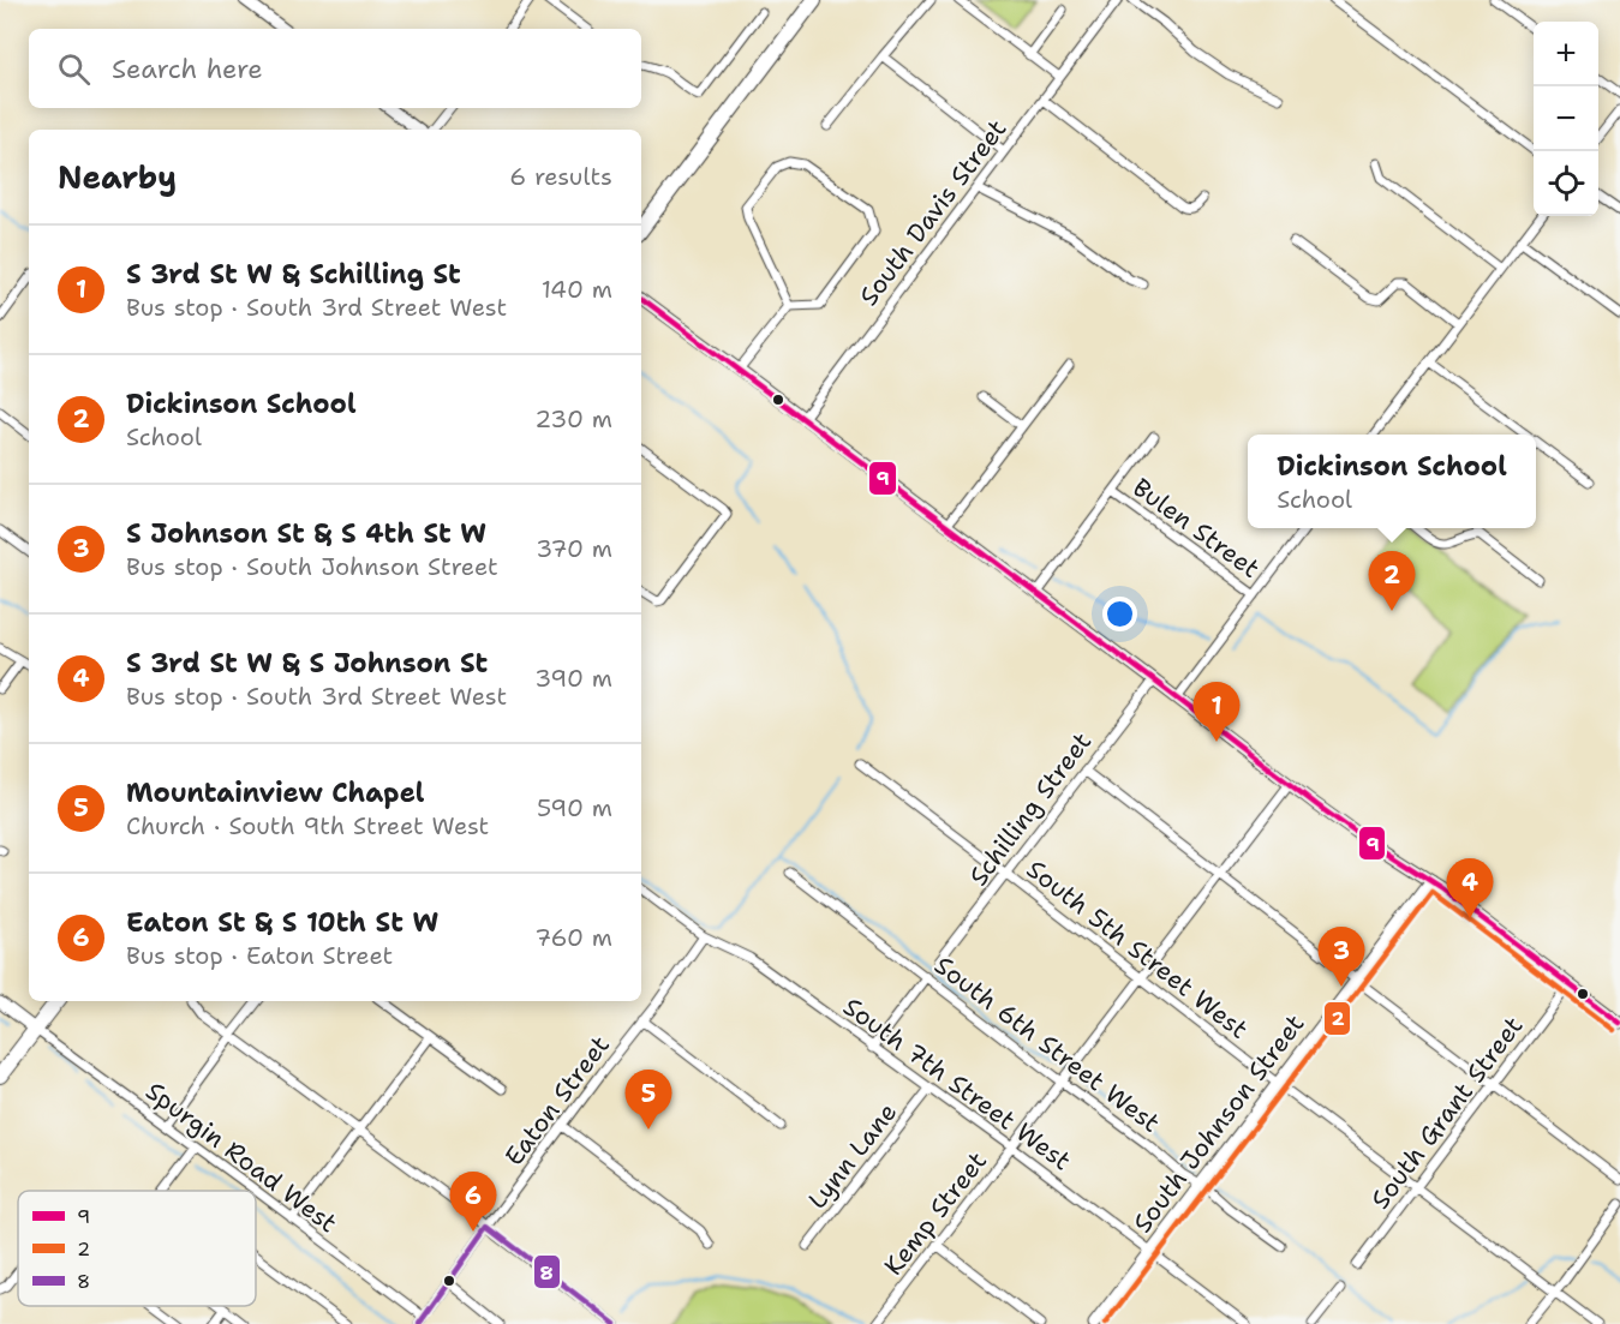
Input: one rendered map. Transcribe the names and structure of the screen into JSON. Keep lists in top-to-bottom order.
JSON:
{
  "streets": {
    "main road": ["South Johnson Street"],
    "street": [
      "South Davis Street",
      "Bulen Street",
      "Schilling Street",
      "South 5th Street West",
      "South 6th Street West",
      "South 7th Street West",
      "Eaton Street",
      "South Grant Street",
      "Lynn Lane",
      "Spurgin Road West",
      "Kemp Street"
    ]
  },
  "crossings": [
    ["Schilling Street", "South 5th Street West"],
    ["South 5th Street West", "South Grant Street"],
    ["South 5th Street West", "South Johnson Street"],
    ["South 5th Street West", "Kemp Street"],
    ["South 6th Street West", "South Johnson Street"],
    ["South 6th Street West", "Kemp Street"],
    ["South 7th Street West", "Eaton Street"],
    ["South 7th Street West", "South Johnson Street"],
    ["South 7th Street West", "Lynn Lane"],
    ["South 7th Street West", "Kemp Street"],
    ["Eaton Street", "Spurgin Road West"]
  ],
  "lines": ["transit line 9", "transit line 2", "transit line 8"],
  "legend": ["9", "2", "8"],
  "page": {
    "map_buttons": ["+", "−"],
    "search": "Search here",
    "heading": ["Nearby", "6 results"],
    "list": [
      {
        "mark": "1",
        "name": "S 3rd St W & Schilling St",
        "note": "Bus stop · South 3rd Street West",
        "value": "140 m"
      },
      {
        "mark": "2",
        "name": "Dickinson School",
        "note": "School",
        "value": "230 m"
      },
      {
        "mark": "3",
        "name": "S Johnson St & S 4th St W",
        "note": "Bus stop · South Johnson Street",
        "value": "370 m"
      },
      {
        "mark": "4",
        "name": "S 3rd St W & S Johnson St",
        "note": "Bus stop · South 3rd Street West",
        "value": "390 m"
      },
      {
        "mark": "5",
        "name": "Mountainview Chapel",
        "note": "Church · South 9th Street West",
        "value": "590 m"
      },
      {
        "mark": "6",
        "name": "Eaton St & S 10th St W",
        "note": "Bus stop · Eaton Street",
        "value": "760 m"
      }
    ],
    "popup": ["Dickinson School", "School"],
    "pins": [
      "2",
      "1",
      "4",
      "3",
      "5",
      "6"
    ]
  }
}
